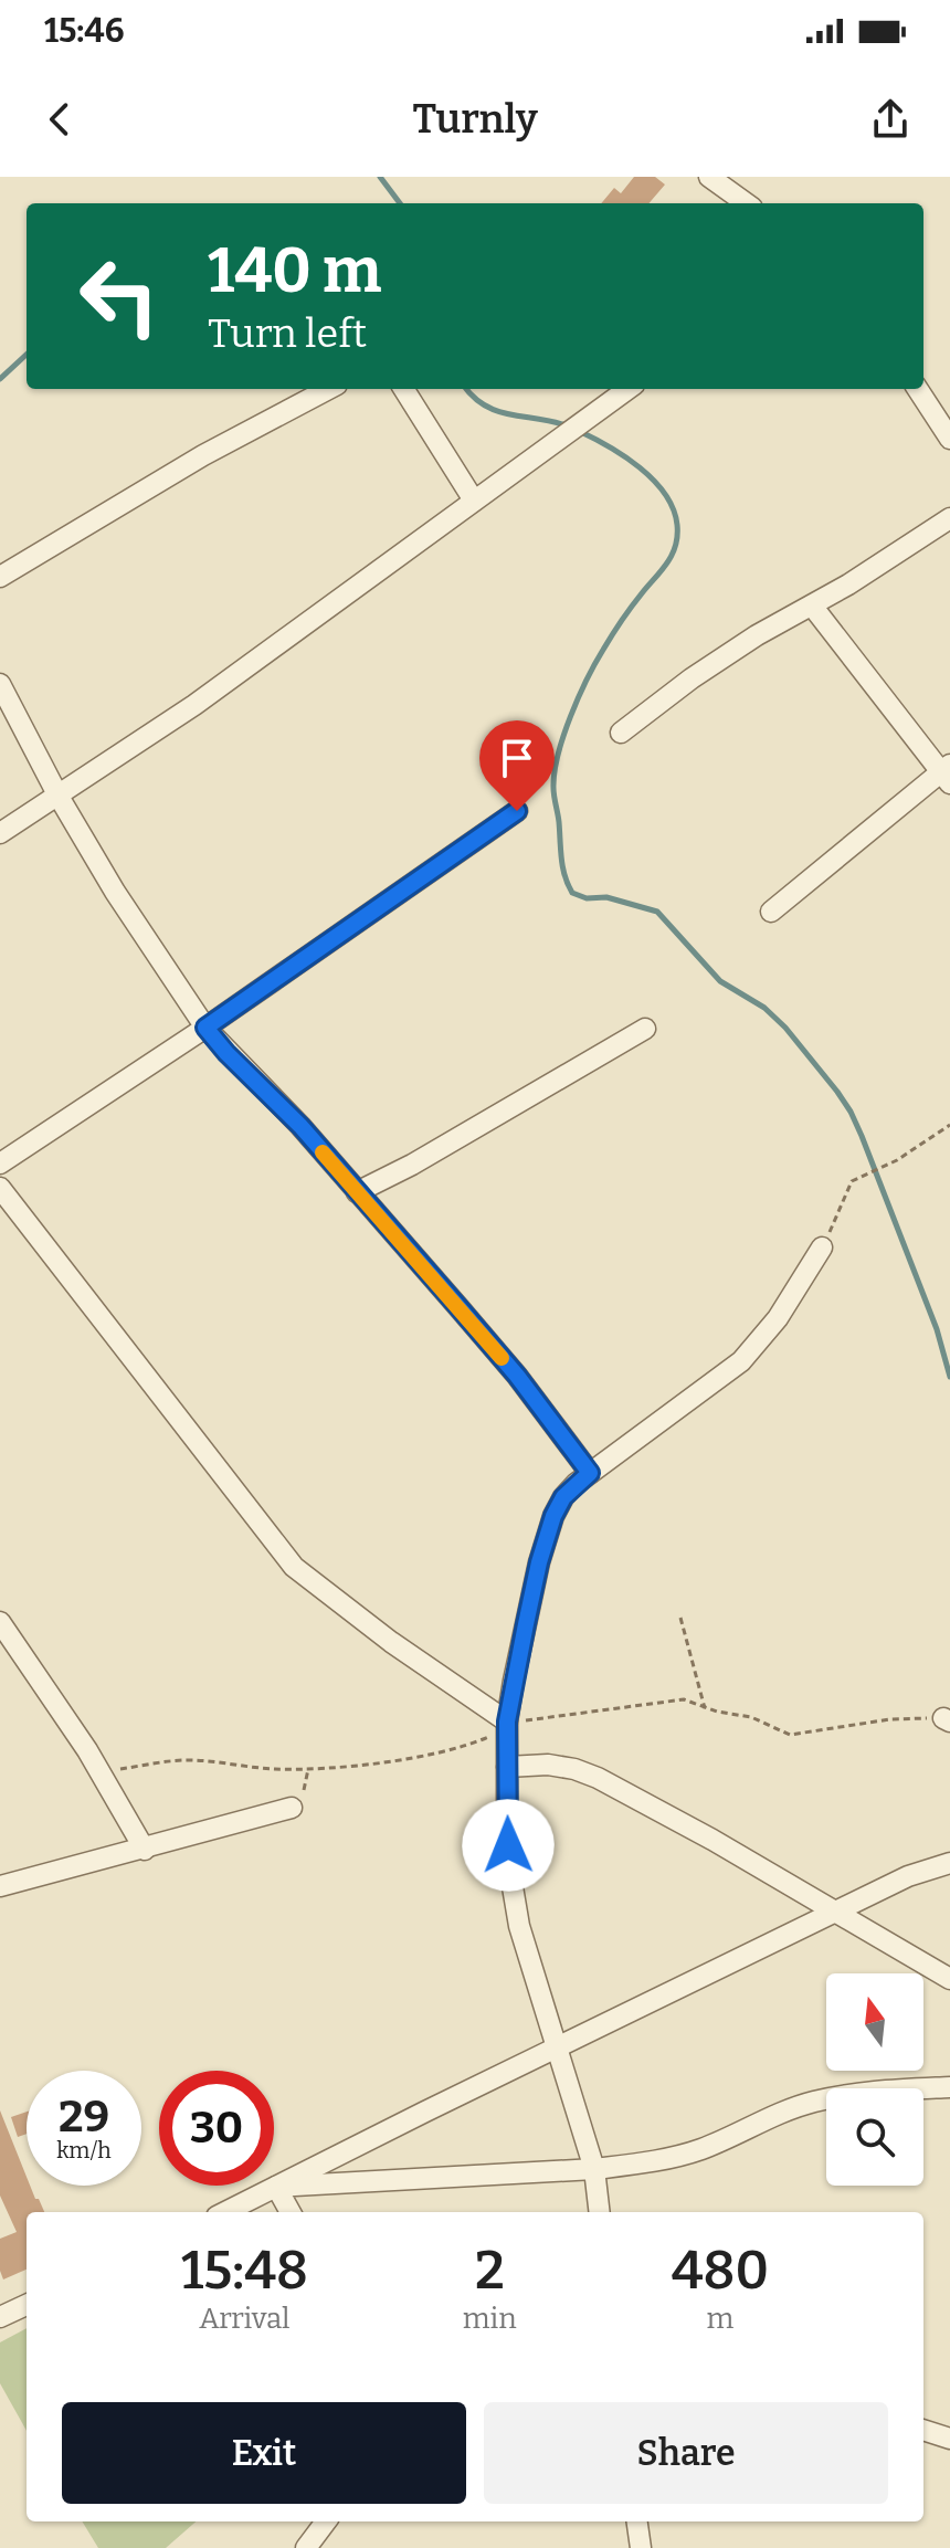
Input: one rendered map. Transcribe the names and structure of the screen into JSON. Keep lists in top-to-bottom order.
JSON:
{
  "north": "top",
  "page": {
    "status": "15:46",
    "header": "Turnly",
    "turn": ["140 m", "Turn left"],
    "speed": "29 km/h",
    "limit": "30",
    "eta": [
      "15:48",
      "Arrival",
      "2",
      "min",
      "480",
      "m"
    ],
    "buttons": ["Exit", "Share"]
  }
}
